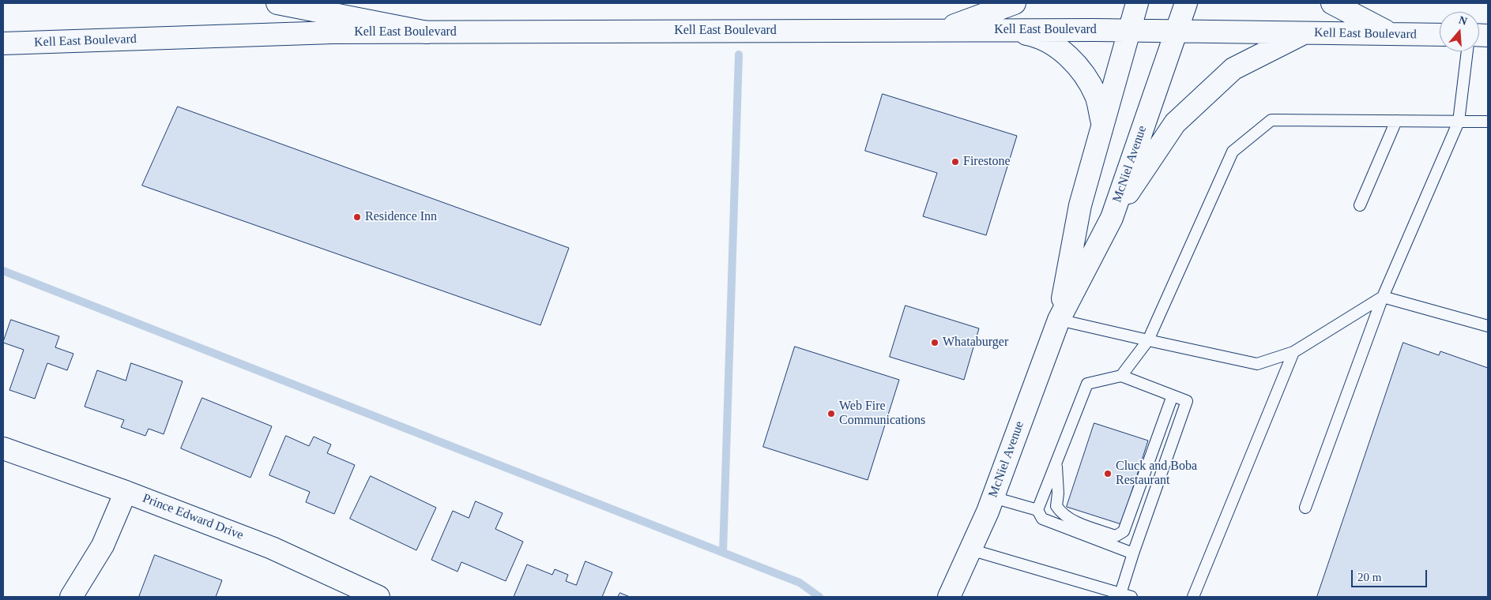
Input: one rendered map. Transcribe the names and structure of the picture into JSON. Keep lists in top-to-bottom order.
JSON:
{
  "streets": {
    "main road": ["Kell East Boulevard", "McNiel Avenue", "Prince Edward Drive"]
  },
  "crossings": [
    ["Kell East Boulevard", "McNiel Avenue"]
  ],
  "places": [
    "Firestone",
    "Residence Inn",
    "Whataburger",
    "Web Fire Communications",
    "Cluck and Boba Restaurant"
  ],
  "scale_bar": "20 m",
  "north": "top"
}
